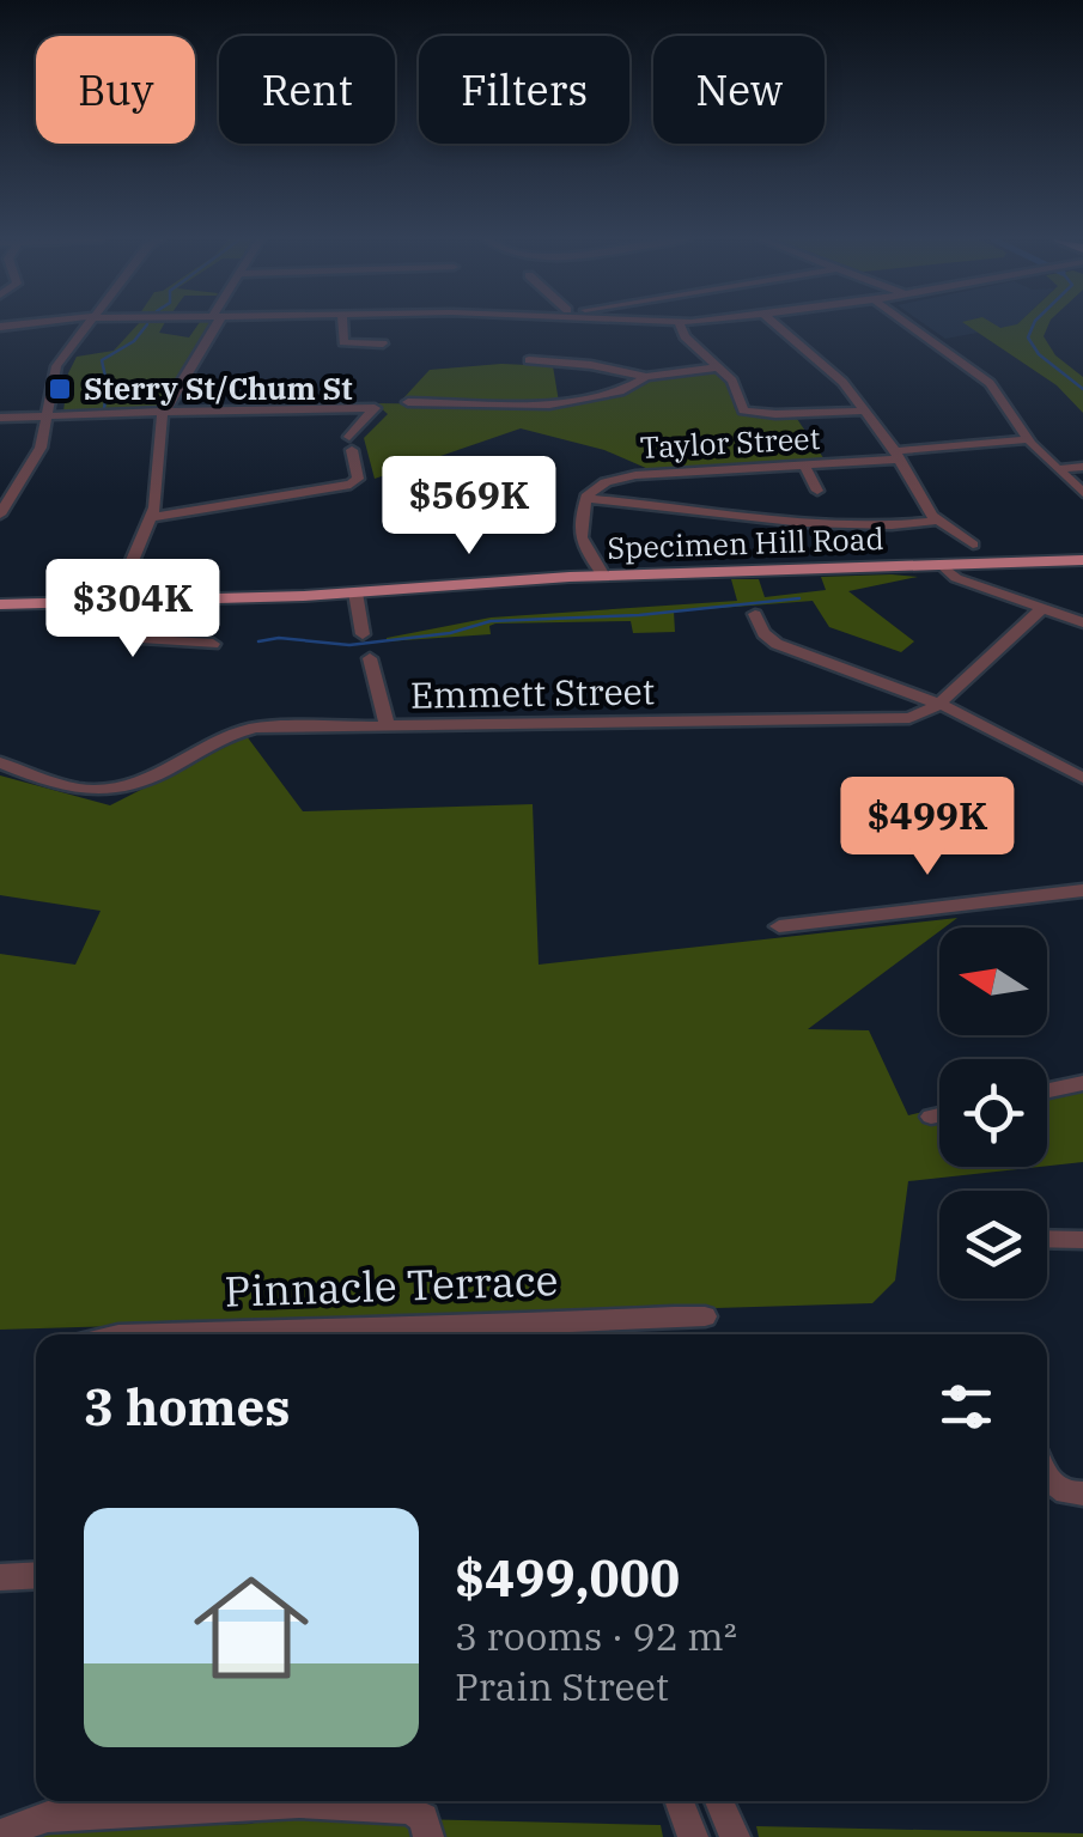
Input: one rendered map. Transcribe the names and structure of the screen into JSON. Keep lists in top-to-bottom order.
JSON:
{
  "streets": {
    "main road": ["Specimen Hill Road"],
    "street": ["Taylor Street", "Emmett Street", "Pinnacle Terrace"]
  },
  "places": {
    "transit": ["Sterry St/Chum St"]
  },
  "north": "left",
  "page": {
    "chip": [
      "Buy",
      "Rent",
      "Filters",
      "New"
    ],
    "price": ["$569K", "$304K", "$499K"],
    "heading": "3 homes",
    "list": [
      {
        "name": "$499,000",
        "note": "3 rooms · 92 m² · Prain Street"
      }
    ]
  }
}
